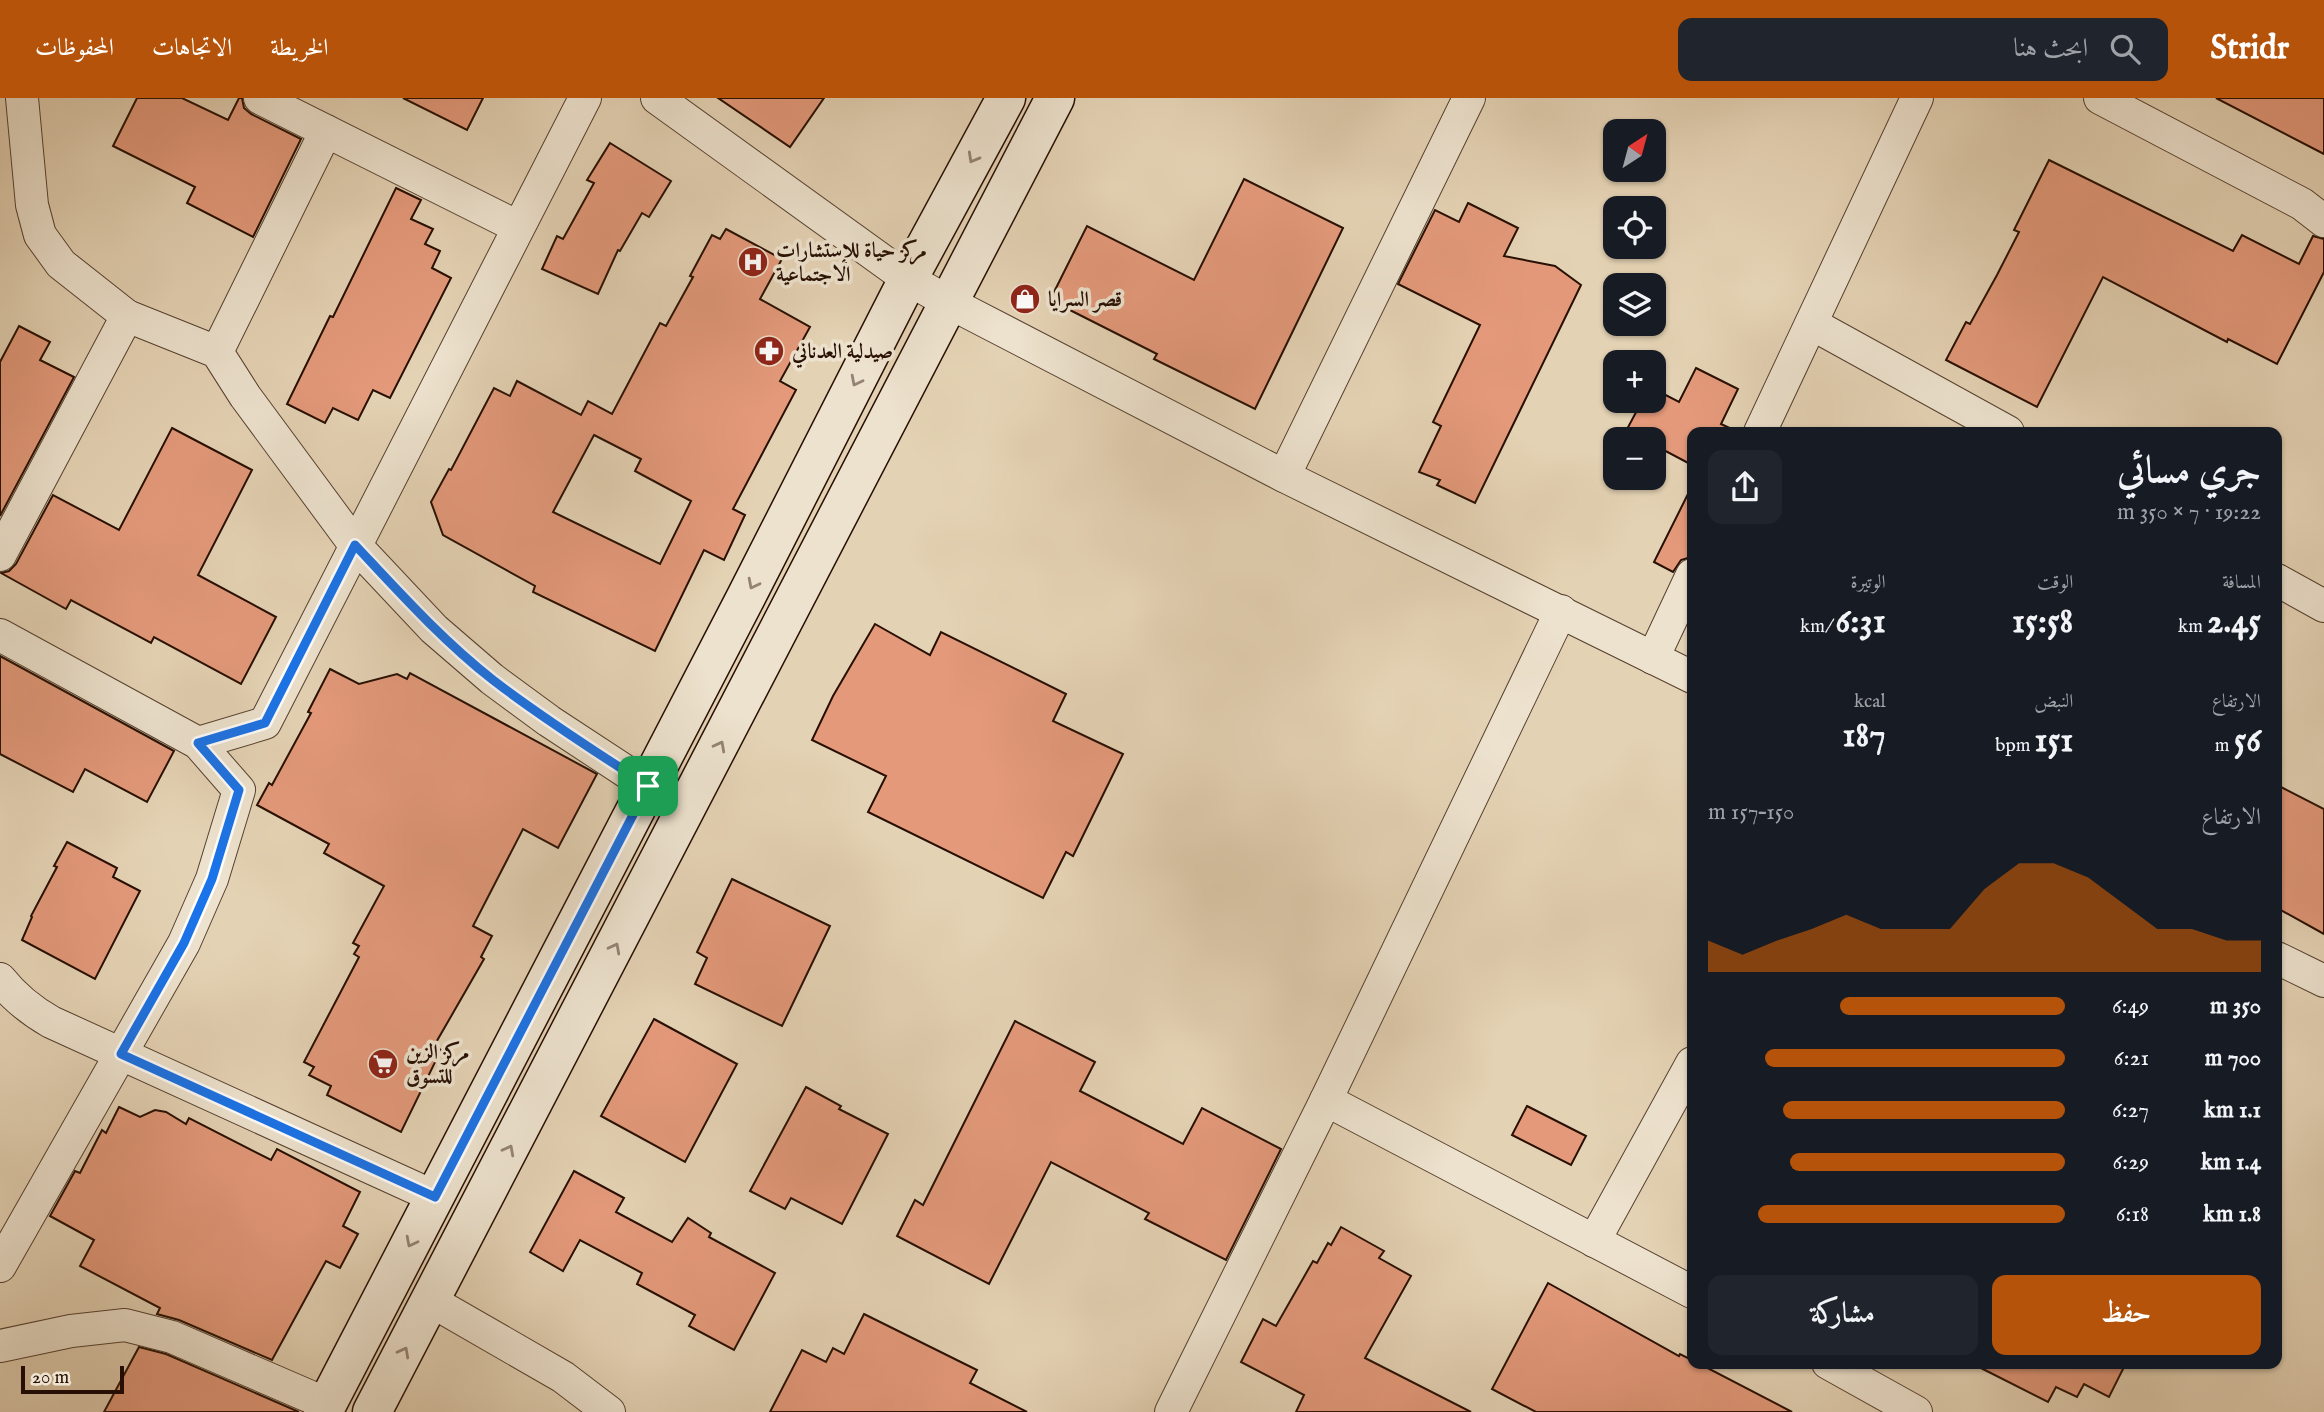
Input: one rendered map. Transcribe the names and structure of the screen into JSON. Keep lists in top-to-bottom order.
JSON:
{
  "places": {
    "hospital": ["مركز حياة للإستشارات الاجتماعية"],
    "shop": ["قصر السرايا"],
    "pharmacy": ["صيدلية العدناني"],
    "supermarket": ["مركز الزين للتسوق"]
  },
  "scale_bar": "20 m",
  "north": "top right",
  "page": {
    "header": "Stridr",
    "search": "ابحث هنا",
    "nav": ["الخريطة", "الاتجاهات", "المحفوظات"],
    "map_buttons": ["+", "−"],
    "heading": ["جري مسائي", "19:22 · 7 × 350 m"],
    "stats": [
      ["المسافة", "2.45 km"],
      ["الوقت", "15:58"],
      ["الوتيرة", "6:31 /km"],
      ["الارتفاع", "56 m"],
      ["النبض", "151 bpm"],
      ["kcal", "187"]
    ],
    "chart": ["الارتفاع", "150–157 m"],
    "list": [
      {
        "name": "350 m",
        "note": "6:49"
      },
      {
        "name": "700 m",
        "note": "6:21"
      },
      {
        "name": "1.1 km",
        "note": "6:27"
      },
      {
        "name": "1.4 km",
        "note": "6:29"
      },
      {
        "name": "1.8 km",
        "note": "6:18"
      }
    ],
    "buttons": ["حفظ", "مشاركة"],
    "scale": "20 m"
  }
}
